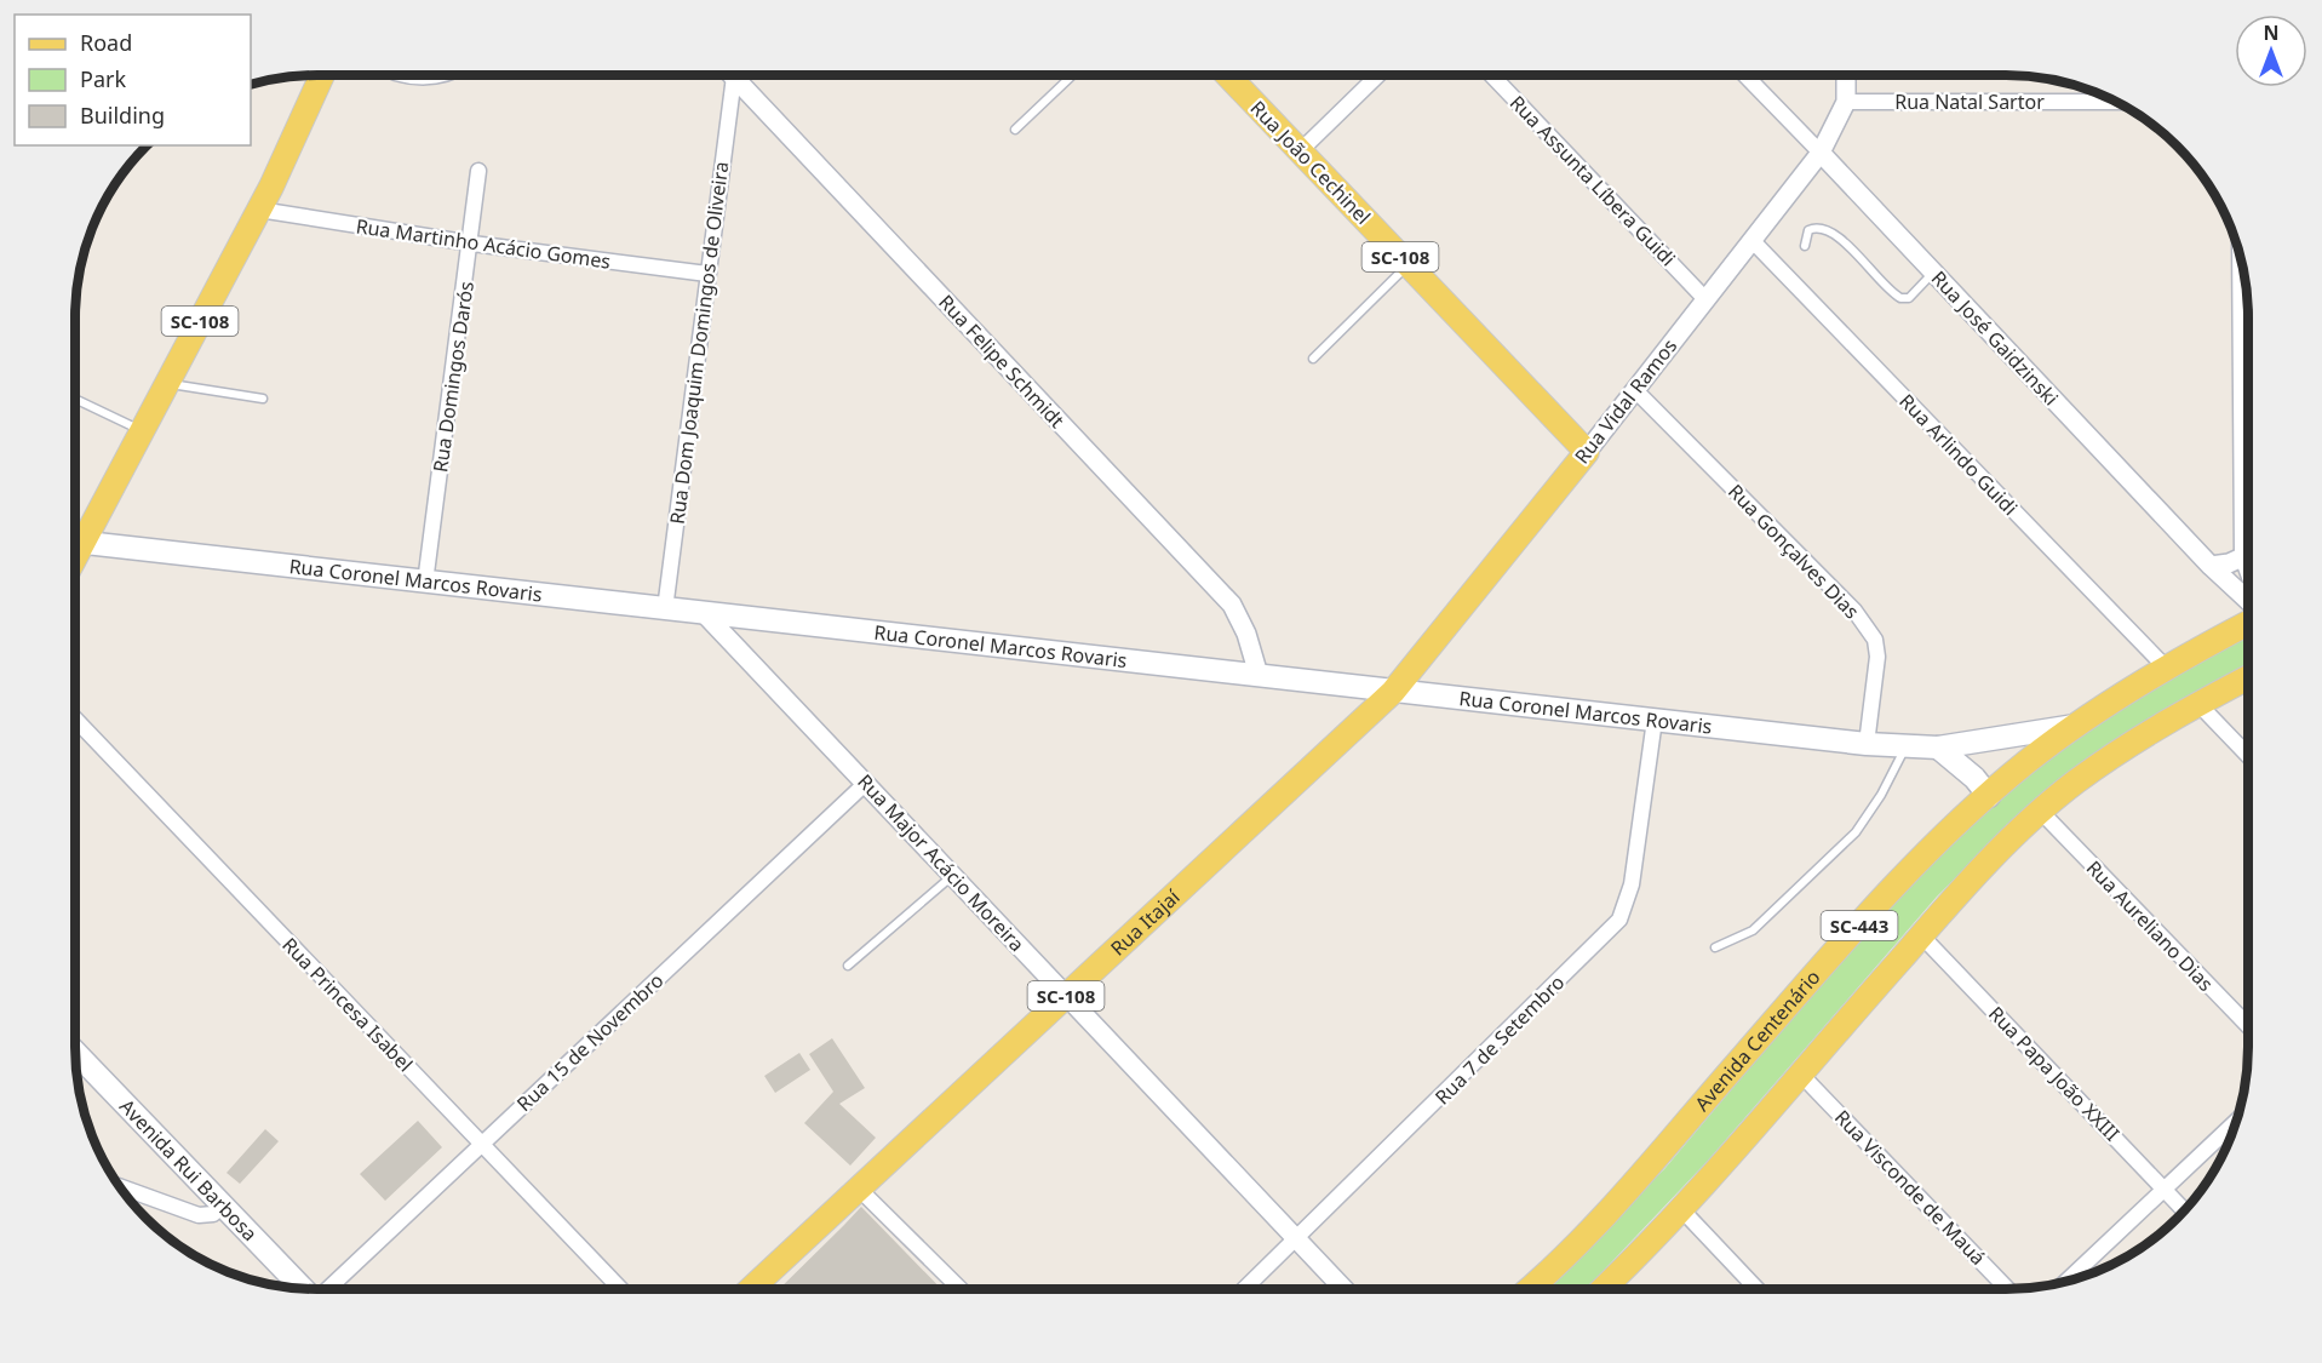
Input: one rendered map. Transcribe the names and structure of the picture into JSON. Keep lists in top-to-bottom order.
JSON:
{
  "streets": {
    "main road": [
      "Rua João Cechinel",
      "SC-108",
      "Rua Vidal Ramos",
      "Rua Coronel Marcos Rovaris",
      "Rua Itajaí",
      "SC-443",
      "Avenida Centenário",
      "Avenida Rui Barbosa"
    ],
    "street": [
      "Rua Natal Sartor",
      "Rua Assunta Líbera Guidi",
      "Rua Martinho Acácio Gomes",
      "Rua José Gaidzinski",
      "Rua Dom Joaquim Domingos de Oliveira",
      "Rua Felipe Schmidt",
      "Rua Domingos Darós",
      "Rua Arlindo Guidi",
      "Rua Gonçalves Dias",
      "Rua Major Acácio Moreira",
      "Rua Aureliano Dias",
      "Rua Princesa Isabel",
      "Rua 7 de Setembro",
      "Rua 15 de Novembro",
      "Rua Papa João XXIII",
      "Rua Visconde de Mauá"
    ]
  },
  "crossings": [
    ["Rua Natal Sartor", "Rua Vidal Ramos"],
    ["Rua João Cechinel", "Rua Vidal Ramos"],
    ["Rua Assunta Líbera Guidi", "Rua Vidal Ramos"],
    ["Rua Martinho Acácio Gomes", "SC-108"],
    ["Rua Martinho Acácio Gomes", "Rua Dom Joaquim Domingos de Oliveira"],
    ["Rua Martinho Acácio Gomes", "Rua Domingos Darós"],
    ["Rua José Gaidzinski", "Rua Vidal Ramos"],
    ["Rua Dom Joaquim Domingos de Oliveira", "Rua Felipe Schmidt"],
    ["Rua Dom Joaquim Domingos de Oliveira", "Rua Coronel Marcos Rovaris"],
    ["Rua Felipe Schmidt", "Rua Coronel Marcos Rovaris"],
    ["Rua Domingos Darós", "Rua Coronel Marcos Rovaris"],
    ["Rua Vidal Ramos", "Rua Arlindo Guidi"],
    ["Rua Vidal Ramos", "Rua Gonçalves Dias"],
    ["Rua Vidal Ramos", "Rua Coronel Marcos Rovaris"],
    ["Rua Vidal Ramos", "Rua Itajaí"],
    ["Rua Arlindo Guidi", "Avenida Centenário"],
    ["Rua Gonçalves Dias", "Rua Coronel Marcos Rovaris"],
    ["Rua Coronel Marcos Rovaris", "Rua Major Acácio Moreira"],
    ["Rua Coronel Marcos Rovaris", "Rua Itajaí"],
    ["Rua Coronel Marcos Rovaris", "Rua 7 de Setembro"],
    ["Rua Coronel Marcos Rovaris", "Avenida Centenário"],
    ["Rua Major Acácio Moreira", "Rua Itajaí"],
    ["Rua Major Acácio Moreira", "Rua 7 de Setembro"],
    ["Rua Major Acácio Moreira", "Rua 15 de Novembro"],
    ["Rua Princesa Isabel", "Rua 15 de Novembro"]
  ],
  "legend": ["Road", "Park", "Building"],
  "north": "top"
}
